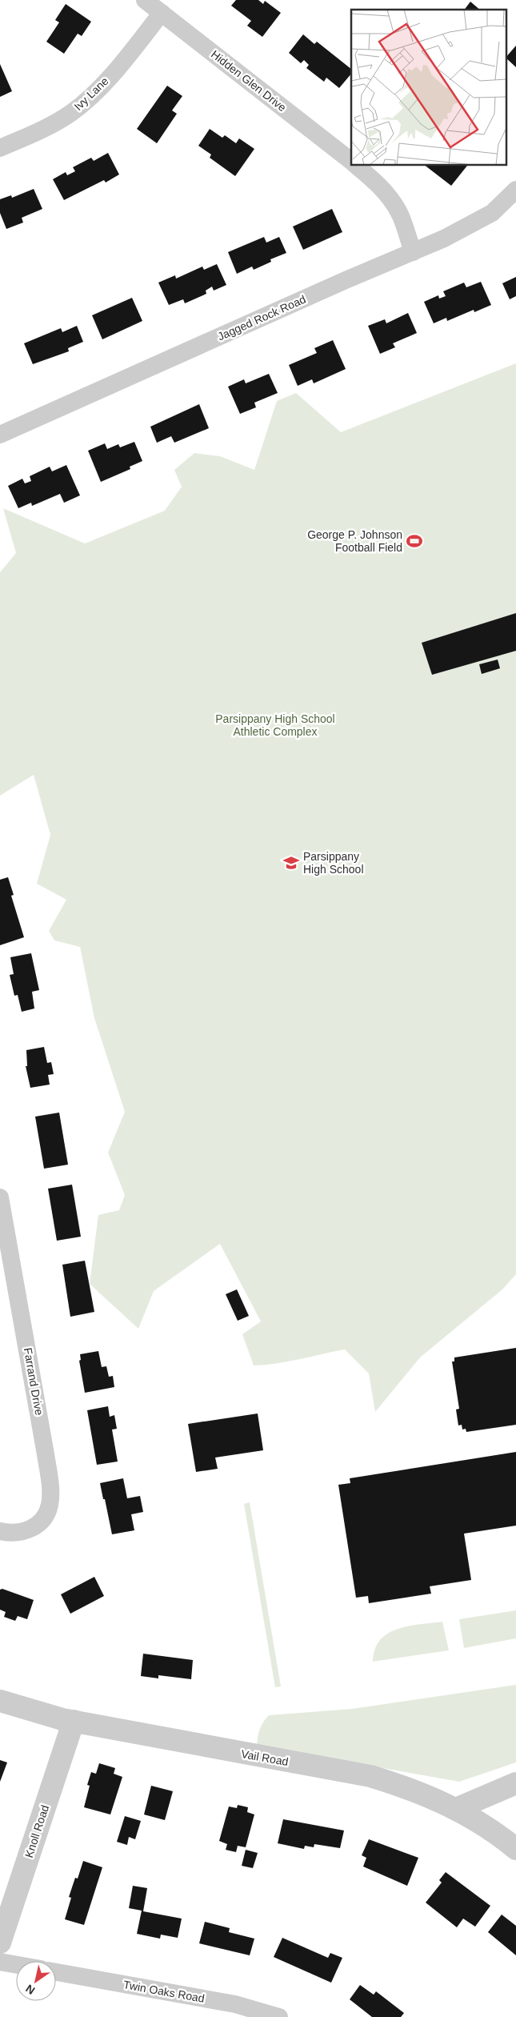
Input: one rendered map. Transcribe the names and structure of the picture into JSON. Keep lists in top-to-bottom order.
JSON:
{
  "streets": {
    "street": [
      "Hidden Glen Drive",
      "Ivy Lane",
      "Jagged Rock Road",
      "Farrand Drive",
      "Vail Road",
      "Knoll Road",
      "Twin Oaks Road"
    ]
  },
  "crossings": [
    ["Hidden Glen Drive", "Ivy Lane"],
    ["Vail Road", "Knoll Road"]
  ],
  "parks": ["Parsippany High School Athletic Complex"],
  "places": {
    "sports": ["George P. Johnson Football Field"],
    "school or university": ["Parsippany High School"]
  },
  "north": "bottom left"
}
